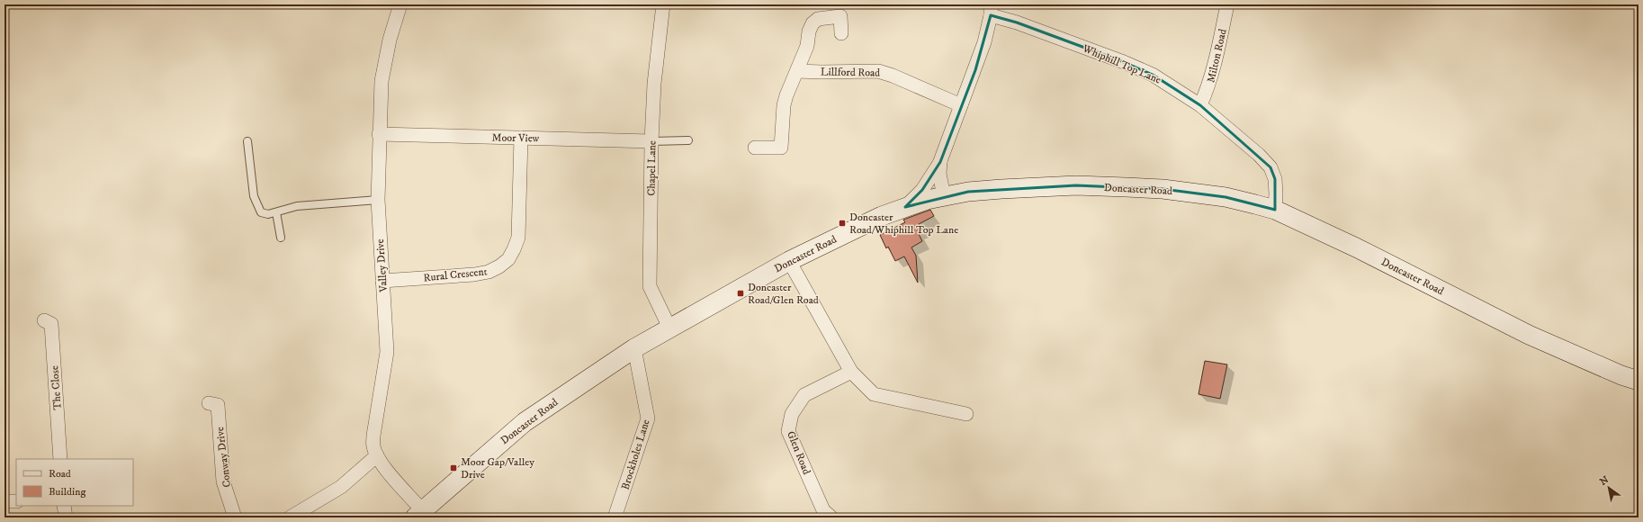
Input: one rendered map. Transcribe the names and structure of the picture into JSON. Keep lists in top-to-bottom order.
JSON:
{
  "streets": {
    "main road": ["Doncaster Road"],
    "street": [
      "Milton Road",
      "Whiphill Top Lane",
      "Lillford Road",
      "Moor View",
      "Chapel Lane",
      "Valley Drive",
      "Rural Crescent",
      "The Close",
      "Glen Road",
      "Brockholes Lane",
      "Conway Drive"
    ]
  },
  "crossings": [
    ["Milton Road", "Whiphill Top Lane"],
    ["Whiphill Top Lane", "Lillford Road"],
    ["Whiphill Top Lane", "Doncaster Road"],
    ["Moor View", "Chapel Lane"],
    ["Moor View", "Valley Drive"],
    ["Moor View", "Rural Crescent"],
    ["Chapel Lane", "Doncaster Road"],
    ["Doncaster Road", "Valley Drive"],
    ["Doncaster Road", "Brockholes Lane"],
    ["Valley Drive", "Rural Crescent"]
  ],
  "places": {
    "transit": ["Doncaster Road/Whiphill Top Lane", "Doncaster Road/Glen Road", "Moor Gap/Valley Drive"]
  },
  "legend": ["Road", "Building"],
  "north": "top left"
}
